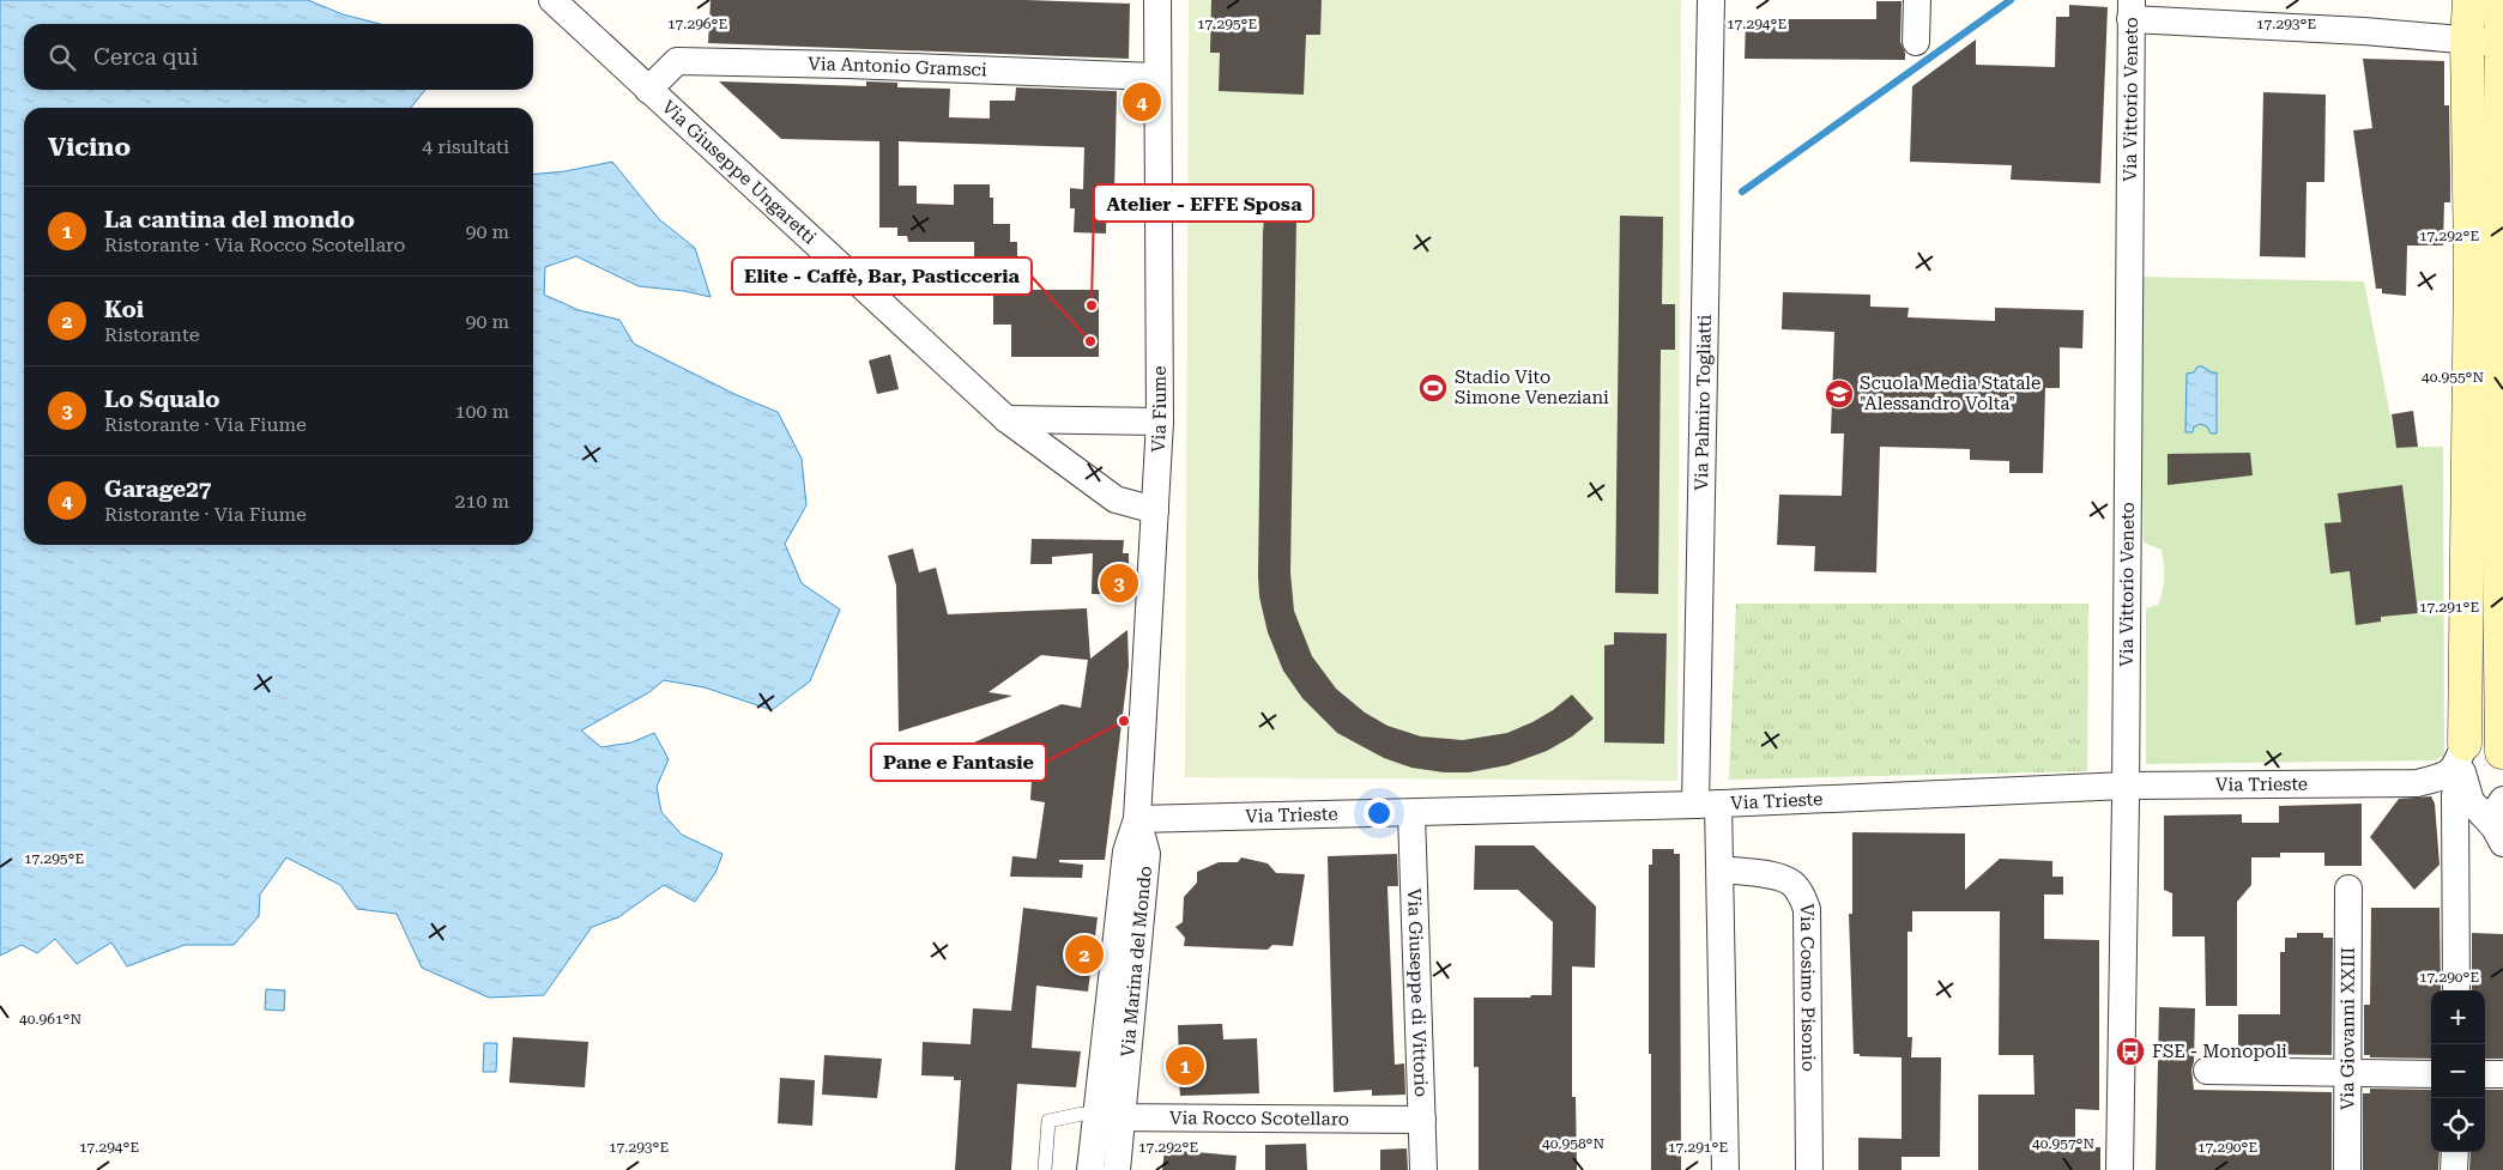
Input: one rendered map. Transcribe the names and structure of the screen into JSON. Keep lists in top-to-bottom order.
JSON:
{
  "streets": {
    "street": [
      "Via Antonio Gramsci",
      "Via Vittorio Veneto",
      "Via Giuseppe Ungaretti",
      "Via Palmiro Togliatti",
      "Via Fiume",
      "Via Trieste",
      "Via Marina del Mondo",
      "Via Cosimo Pisonio",
      "Via Giuseppe di Vittorio",
      "Via Giovanni XXIII",
      "Via Rocco Scotellaro"
    ]
  },
  "crossings": [
    ["Via Antonio Gramsci", "Via Giuseppe Ungaretti"],
    ["Via Antonio Gramsci", "Via Fiume"],
    ["Via Vittorio Veneto", "Via Trieste"],
    ["Via Giuseppe Ungaretti", "Via Fiume"],
    ["Via Palmiro Togliatti", "Via Trieste"],
    ["Via Fiume", "Via Trieste"],
    ["Via Fiume", "Via Marina del Mondo"],
    ["Via Trieste", "Via Marina del Mondo"],
    ["Via Trieste", "Via Giuseppe di Vittorio"],
    ["Via Marina del Mondo", "Via Rocco Scotellaro"],
    ["Via Giuseppe di Vittorio", "Via Rocco Scotellaro"]
  ],
  "places": {
    "other": ["Atelier - EFFE Sposa", "Elite - Caffè, Bar, Pasticceria", "Pane e Fantasie"],
    "sports": ["Stadio Vito Simone Veneziani"],
    "school or university": ["Scuola Media Statale \"Alessandro Volta\""],
    "bus stop": ["FSE - Monopoli"]
  },
  "page": {
    "search": "Cerca qui",
    "pins": [
      "4",
      "3",
      "2",
      "1"
    ],
    "heading": ["Vicino", "4 risultati"],
    "list": [
      {
        "mark": "1",
        "name": "La cantina del mondo",
        "note": "Ristorante · Via Rocco Scotellaro",
        "value": "90 m"
      },
      {
        "mark": "2",
        "name": "Koi",
        "note": "Ristorante",
        "value": "90 m"
      },
      {
        "mark": "3",
        "name": "Lo Squalo",
        "note": "Ristorante · Via Fiume",
        "value": "100 m"
      },
      {
        "mark": "4",
        "name": "Garage27",
        "note": "Ristorante · Via Fiume",
        "value": "210 m"
      }
    ],
    "map_buttons": ["+", "−"]
  },
  "coordinates": [
    "17.296°E",
    "17.294°E",
    "17.293°E",
    "17.295°E",
    "17.292°E",
    "40.955°N",
    "17.291°E",
    "17.290°E",
    "40.961°N",
    "40.958°N",
    "40.957°N"
  ]
}
